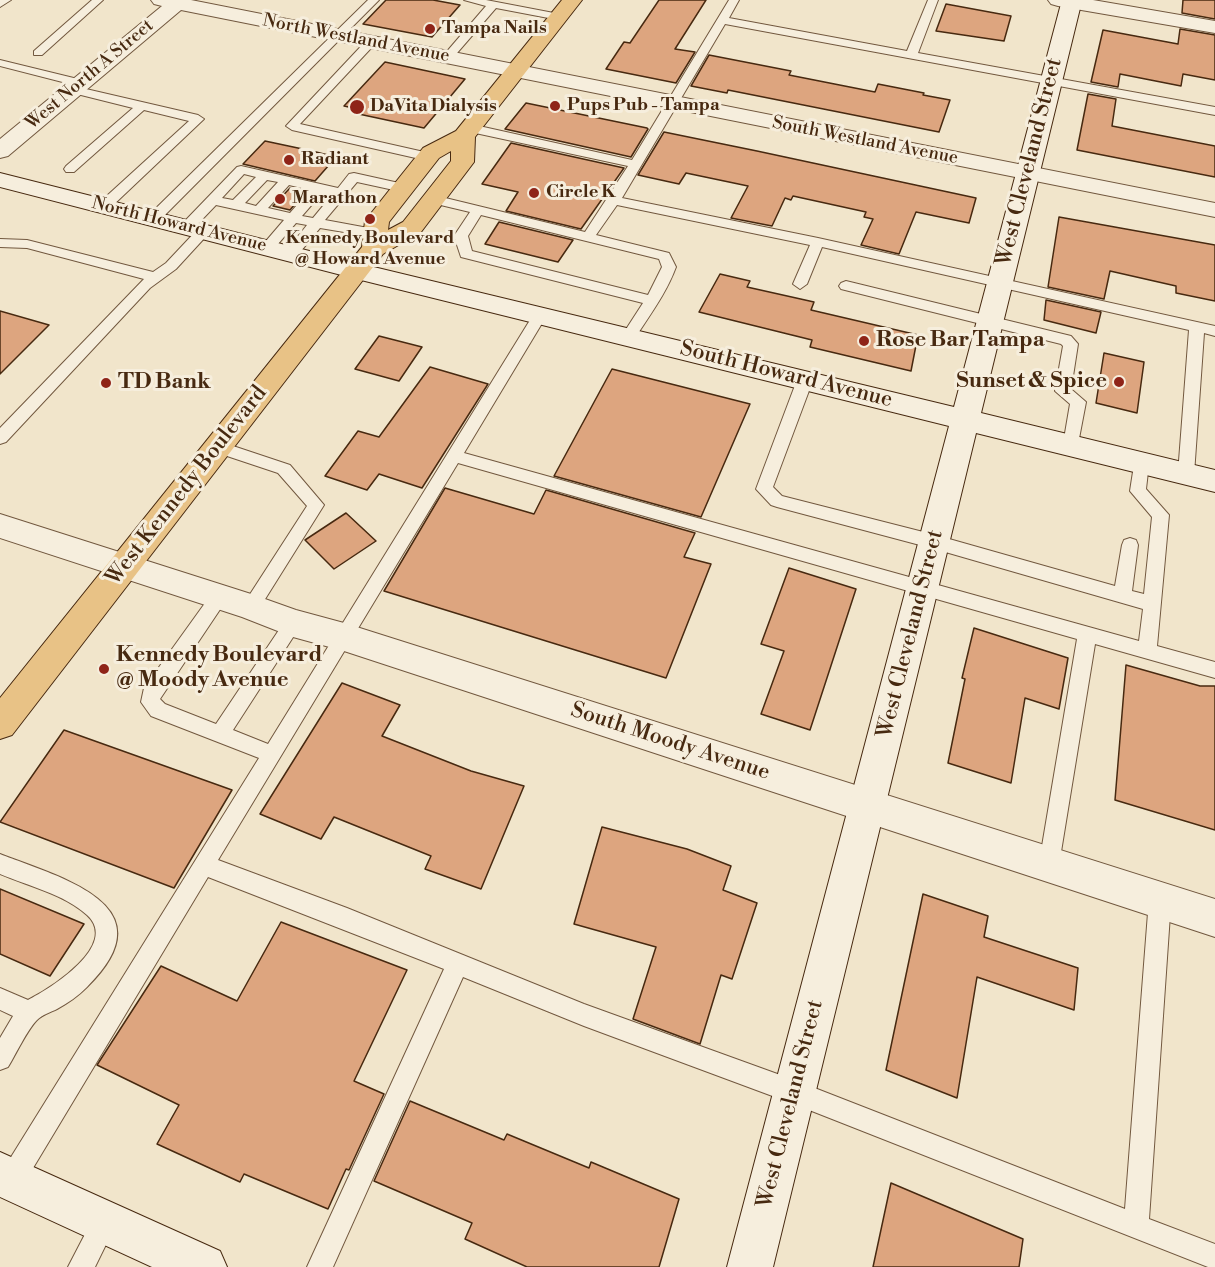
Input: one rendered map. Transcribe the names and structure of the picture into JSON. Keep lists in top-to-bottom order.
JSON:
{
  "streets": {
    "main road": [
      "North Westland Avenue",
      "West North A Street",
      "South Westland Avenue",
      "West Cleveland Street",
      "North Howard Avenue",
      "South Howard Avenue",
      "West Kennedy Boulevard",
      "South Moody Avenue"
    ]
  },
  "crossings": [
    ["North Westland Avenue", "West North A Street"],
    ["North Westland Avenue", "South Westland Avenue"],
    ["North Westland Avenue", "West Kennedy Boulevard"],
    ["South Westland Avenue", "West Cleveland Street"],
    ["South Westland Avenue", "West Kennedy Boulevard"],
    ["West Cleveland Street", "South Howard Avenue"],
    ["West Cleveland Street", "South Moody Avenue"],
    ["North Howard Avenue", "South Howard Avenue"],
    ["North Howard Avenue", "West Kennedy Boulevard"],
    ["South Howard Avenue", "West Kennedy Boulevard"],
    ["West Kennedy Boulevard", "South Moody Avenue"]
  ],
  "places": [
    "Tampa Nails",
    "Pups Pub - Tampa",
    "DaVita Dialysis",
    "Radiant",
    "Circle K",
    "Marathon",
    "Kennedy Boulevard @ Howard Avenue",
    "Rose Bar Tampa",
    "Sunset & Spice",
    "TD Bank",
    "Kennedy Boulevard @ Moody Avenue"
  ]
}
